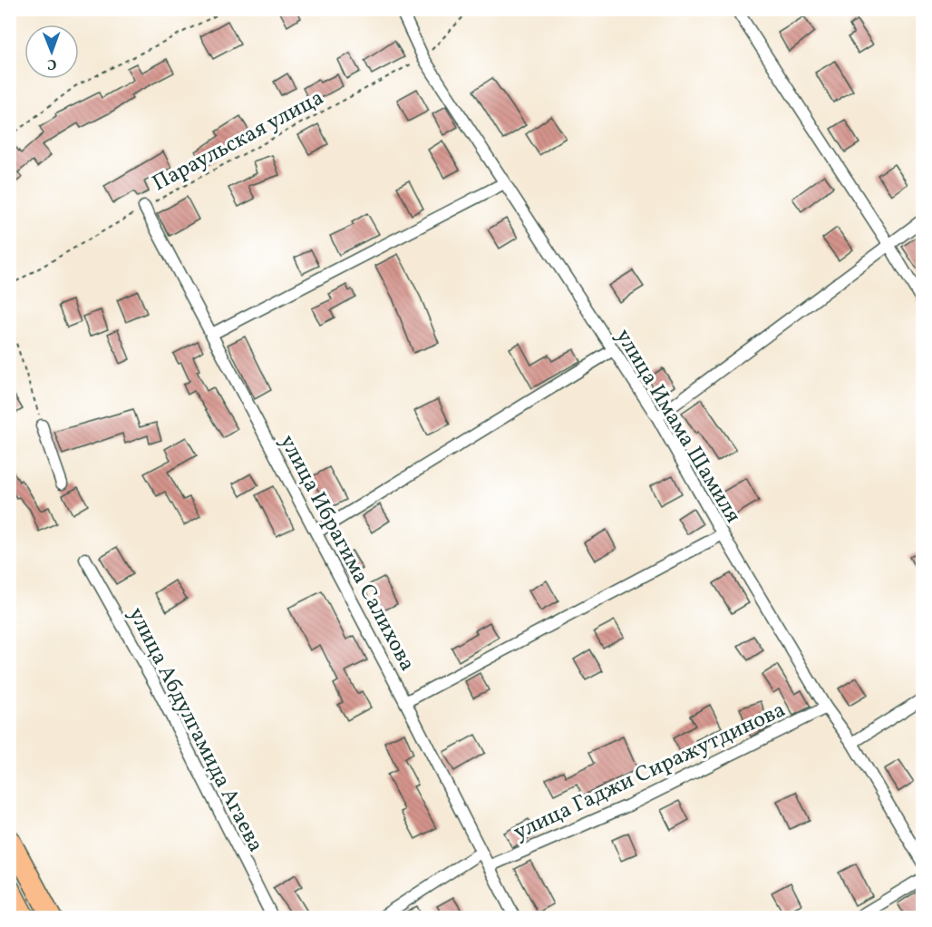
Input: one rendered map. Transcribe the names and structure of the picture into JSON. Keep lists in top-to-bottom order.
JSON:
{
  "streets": {
    "street": [
      "улица Имама Шамиля",
      "улица Ибрагима Салихова",
      "улица Абдулгамида Агаева",
      "улица Гаджи Сиражутдинова"
    ],
    "path": ["Параульская улица"]
  },
  "crossings": [
    ["Параульская улица", "улица Имама Шамиля"],
    ["Параульская улица", "улица Ибрагима Салихова"],
    ["улица Имама Шамиля", "улица Гаджи Сиражутдинова"],
    ["улица Ибрагима Салихова", "улица Гаджи Сиражутдинова"]
  ],
  "north": "bottom"
}
